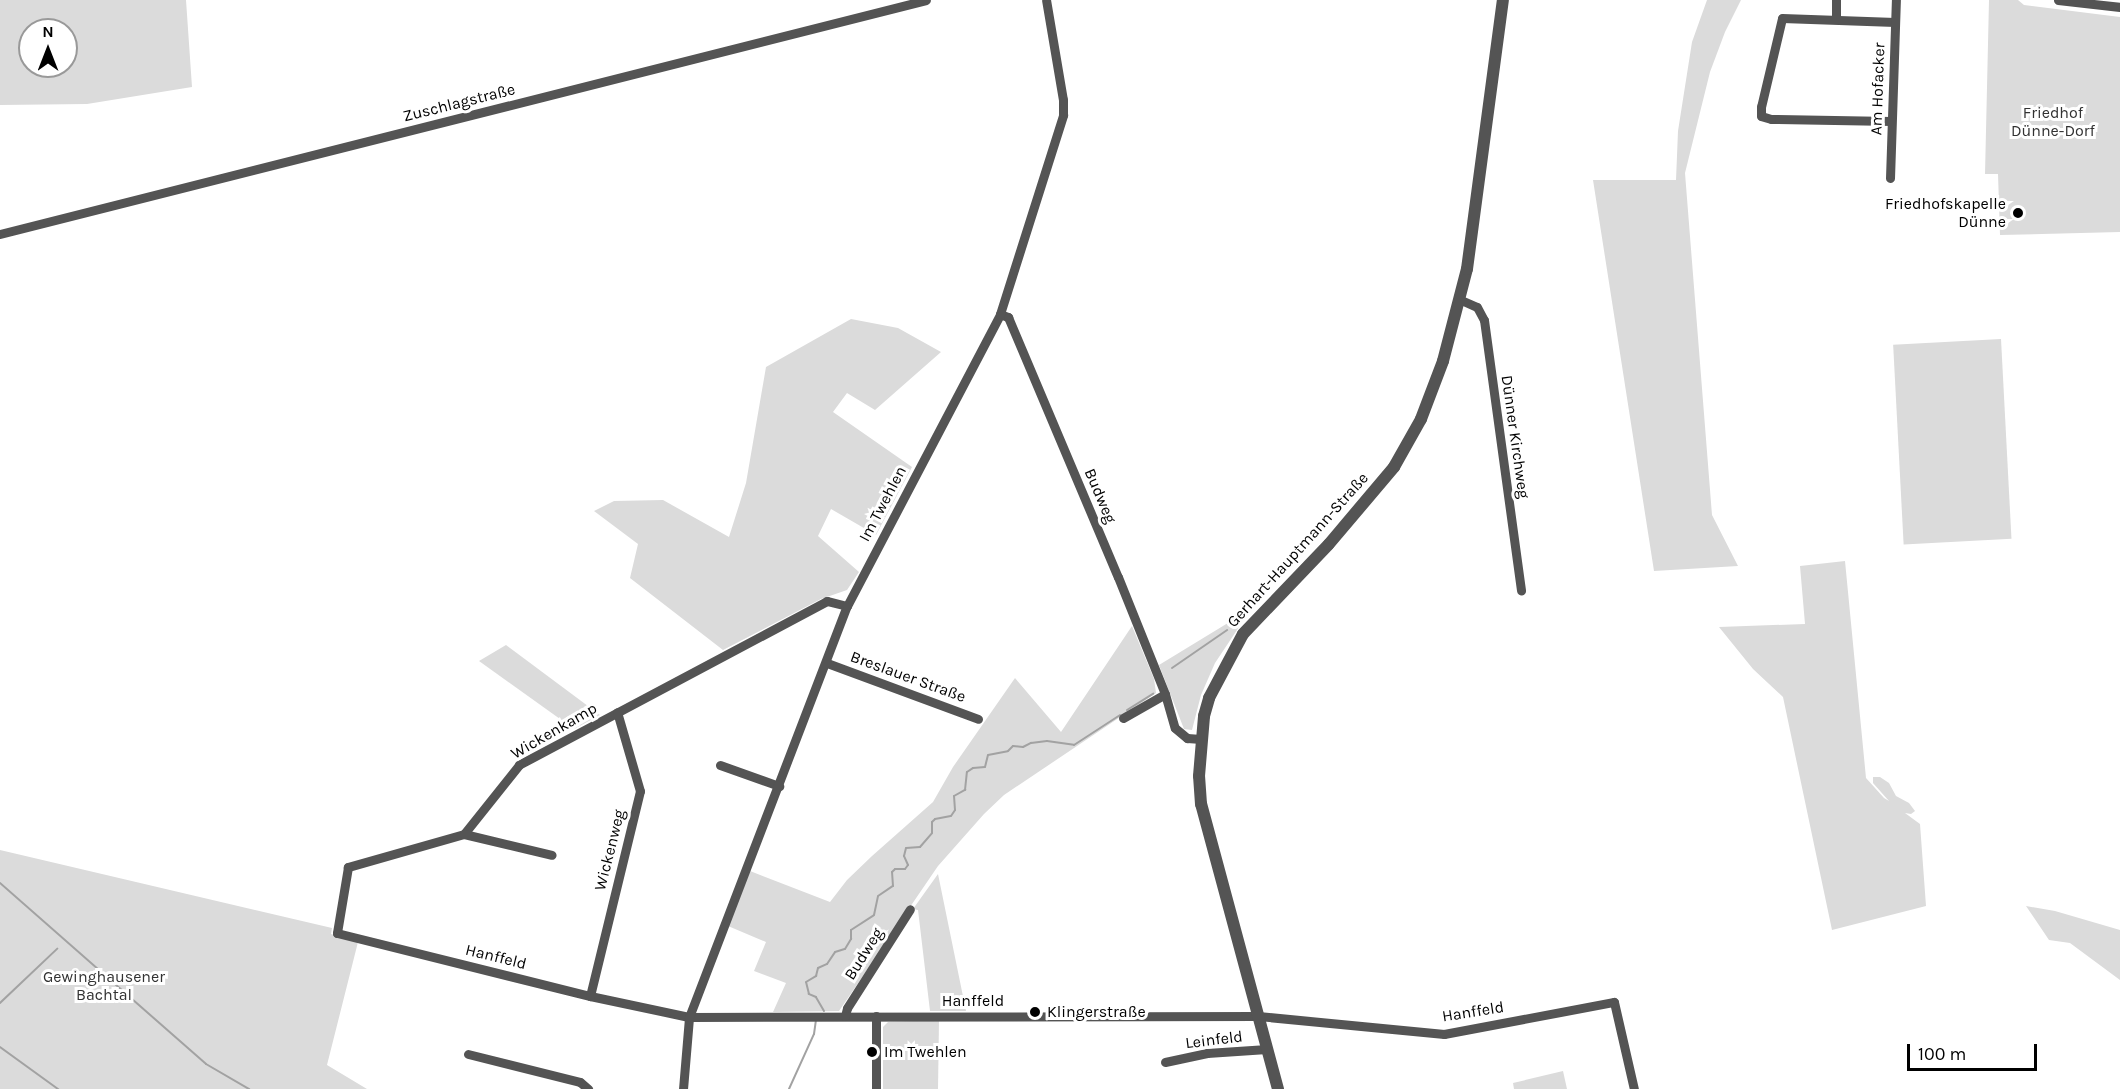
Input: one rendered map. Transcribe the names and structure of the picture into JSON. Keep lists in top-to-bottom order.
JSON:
{
  "streets": {
    "street": [
      "Am Hofacker",
      "Zuschlagstraße",
      "Dünner Kirchweg",
      "Budweg",
      "Im Twehlen",
      "Gerhart-Hauptmann-Straße",
      "Breslauer Straße",
      "Wickenkamp",
      "Wickenweg",
      "Hanffeld",
      "Leinfeld"
    ]
  },
  "crossings": [
    ["Dünner Kirchweg", "Gerhart-Hauptmann-Straße"],
    ["Budweg", "Im Twehlen"],
    ["Budweg", "Gerhart-Hauptmann-Straße"],
    ["Budweg", "Hanffeld"],
    ["Im Twehlen", "Breslauer Straße"],
    ["Im Twehlen", "Wickenkamp"],
    ["Im Twehlen", "Hanffeld"],
    ["Gerhart-Hauptmann-Straße", "Hanffeld"],
    ["Gerhart-Hauptmann-Straße", "Leinfeld"],
    ["Wickenkamp", "Wickenweg"],
    ["Wickenkamp", "Hanffeld"],
    ["Wickenweg", "Hanffeld"]
  ],
  "parks": ["Friedhof Dünne-Dorf", "Gewinghausener Bachtal"],
  "places": ["Friedhofskapelle Dünne", "Klingerstraße", "Im Twehlen"],
  "scale_bar": "100 m",
  "north": "top"
}
